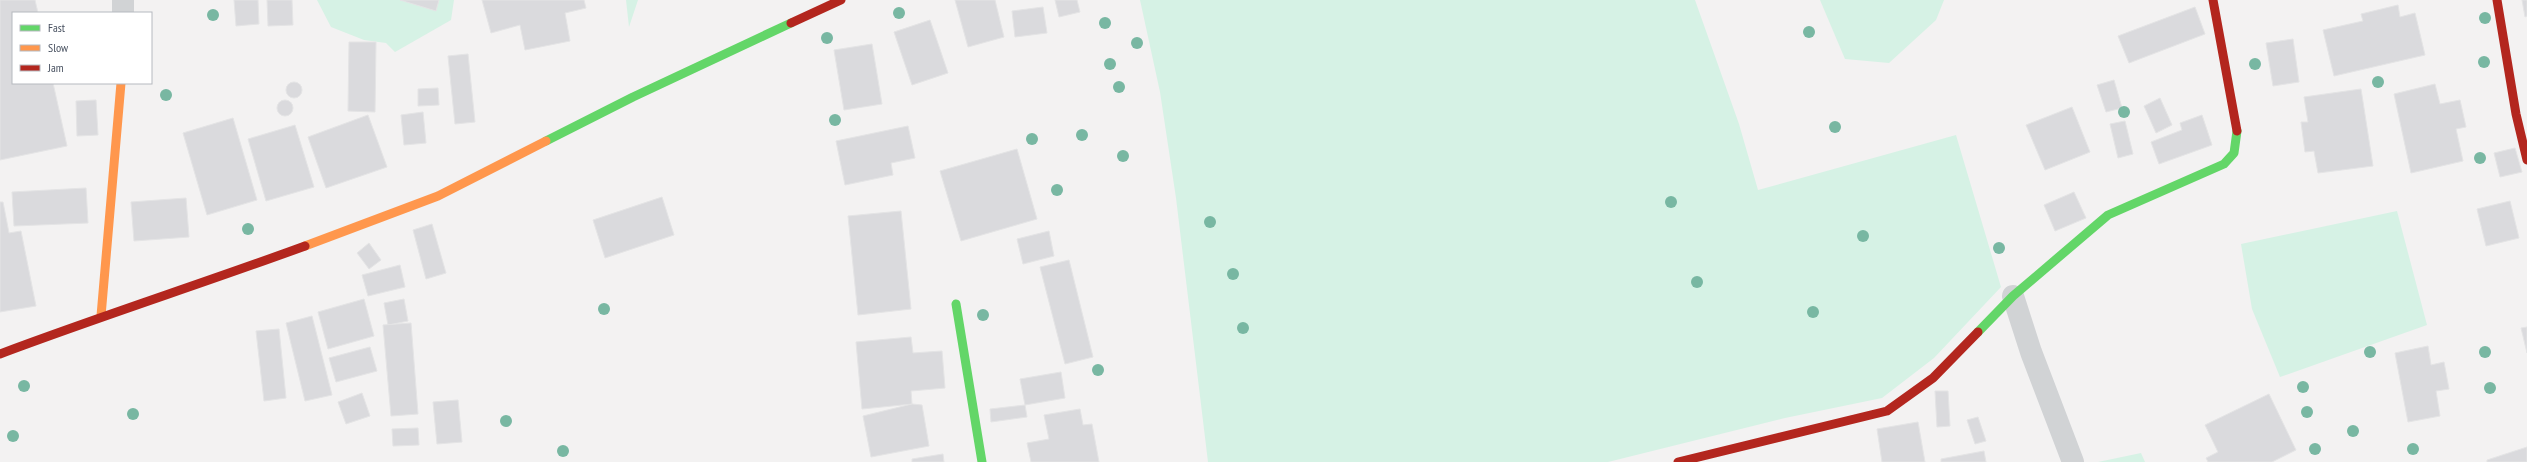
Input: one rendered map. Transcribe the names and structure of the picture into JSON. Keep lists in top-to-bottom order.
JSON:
{
  "legend": ["Fast", "Slow", "Jam"]
}
